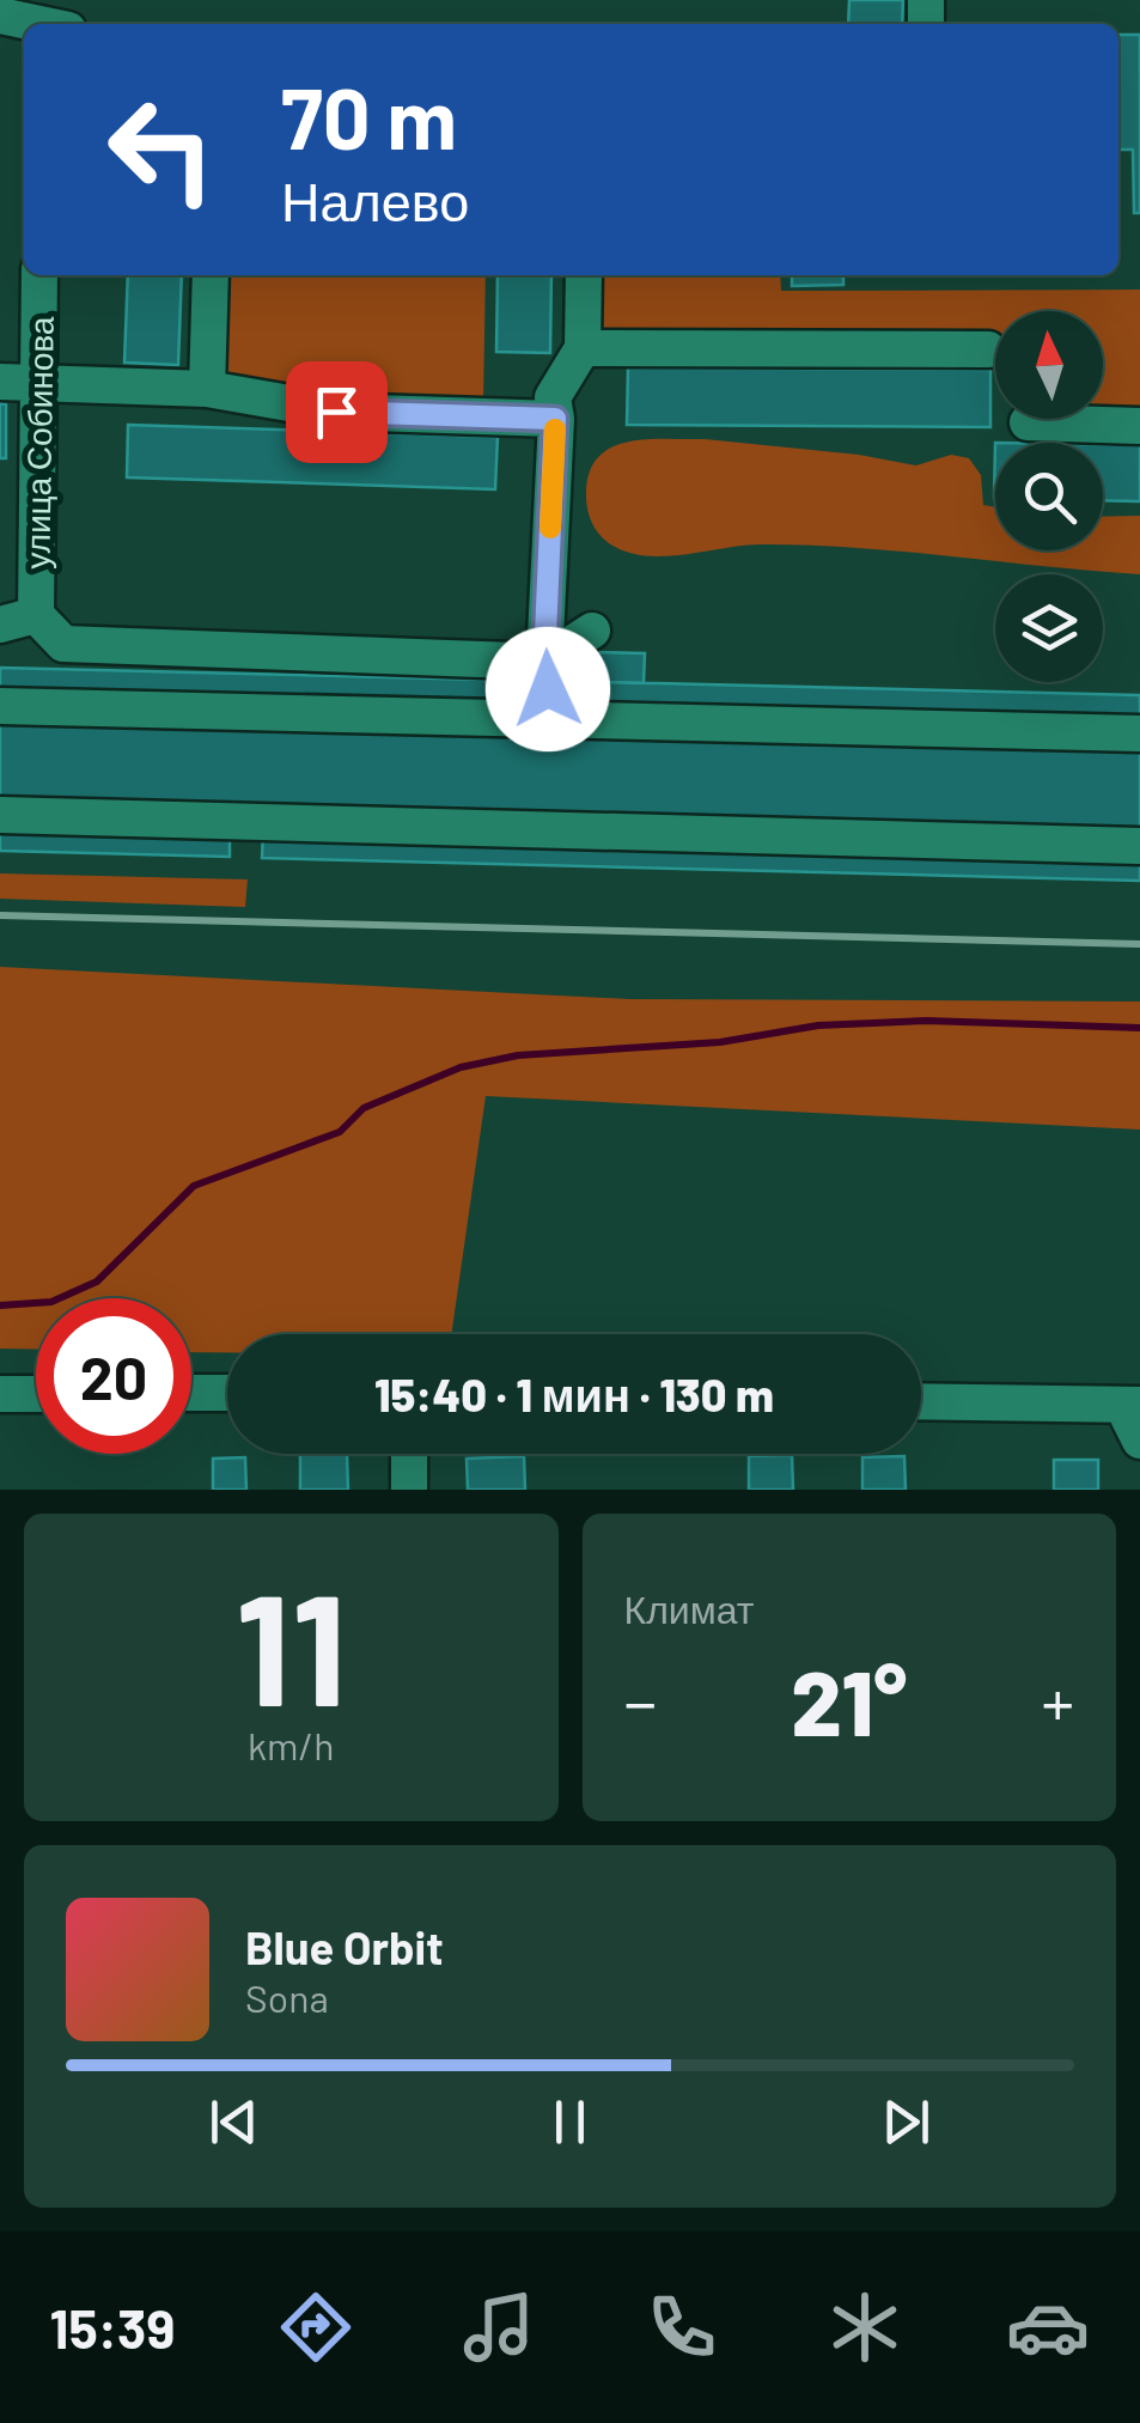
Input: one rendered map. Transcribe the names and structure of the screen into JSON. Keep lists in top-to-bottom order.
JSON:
{
  "streets": {
    "street": ["улица Собинова"]
  },
  "north": "top",
  "page": {
    "turn": ["70 m", "Налево"],
    "limit": "20",
    "trip": "15:40 · 1 мин · 130 m",
    "tile": [
      ["11", "km/h"],
      "Климат"
    ],
    "heat": ["−", "21°", "+"],
    "song": ["Blue Orbit", "Sona"],
    "tabs": "15:39"
  }
}
